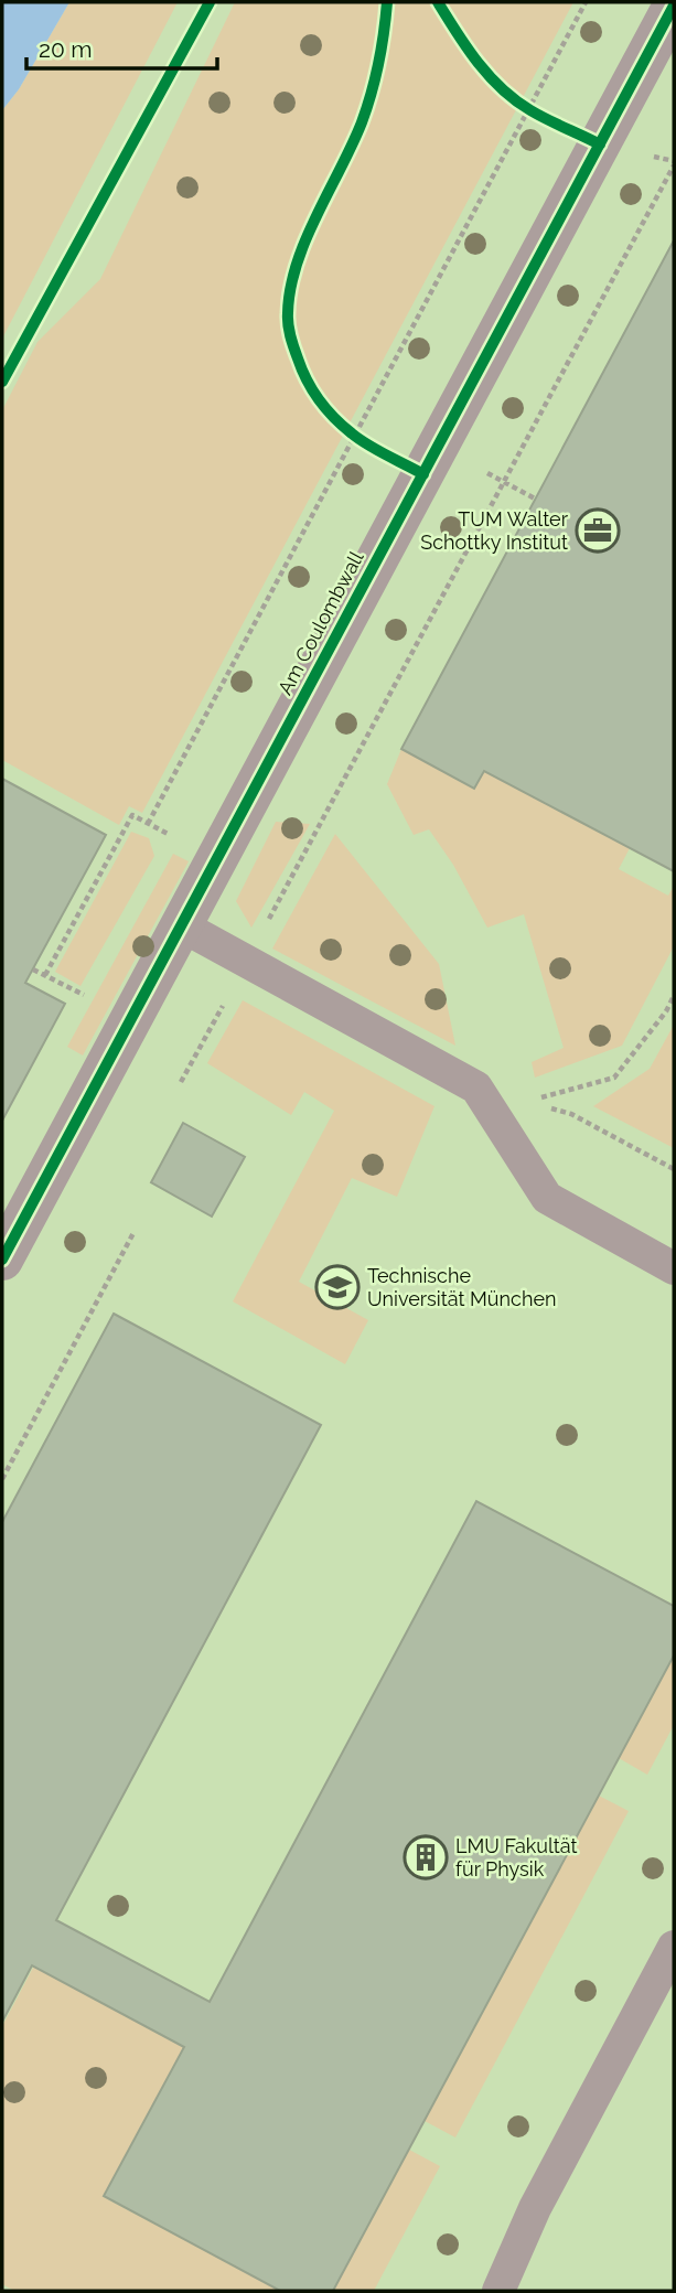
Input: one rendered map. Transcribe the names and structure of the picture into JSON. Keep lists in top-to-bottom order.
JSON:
{
  "streets": {
    "street": ["Am Coulombwall"]
  },
  "places": {
    "office": ["TUM Walter Schottky Institut"],
    "school or university": ["Technische Universität München"],
    "building": ["LMU Fakultät für Physik"]
  },
  "scale_bar": "20 m"
}
